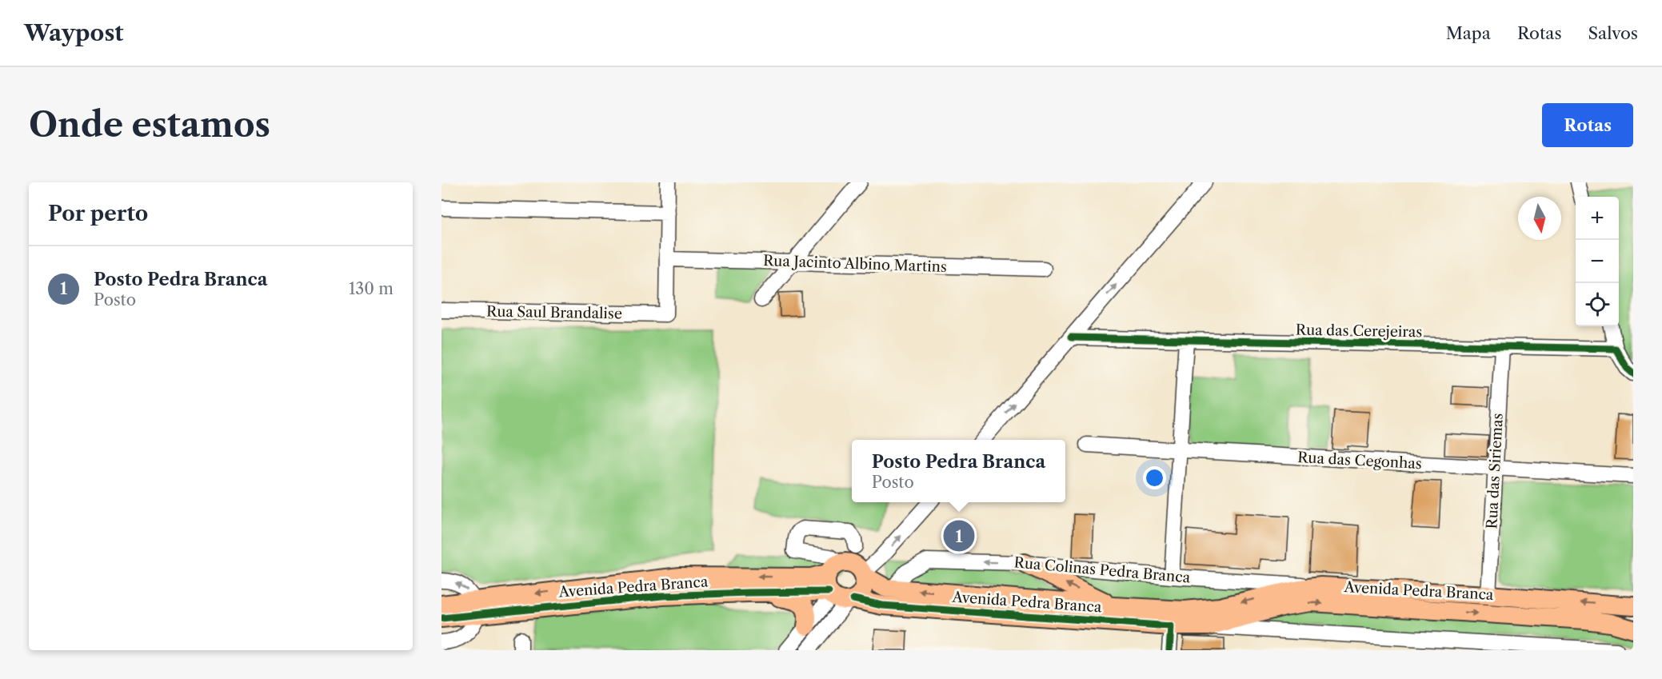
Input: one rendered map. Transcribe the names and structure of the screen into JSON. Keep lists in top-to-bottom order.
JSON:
{
  "streets": {
    "main road": ["Avenida Pedra Branca"],
    "street": [
      "Rua Jacinto Albino Martins",
      "Rua Saul Brandalise",
      "Rua das Cerejeiras",
      "Rua das Cegonhas",
      "Rua das Siriemas",
      "Rua Colinas Pedra Branca"
    ]
  },
  "crossings": [
    ["Rua Jacinto Albino Martins", "Rua Saul Brandalise"],
    ["Rua das Cerejeiras", "Rua das Siriemas"],
    ["Rua das Cegonhas", "Rua das Siriemas"],
    ["Rua das Siriemas", "Avenida Pedra Branca"],
    ["Rua Colinas Pedra Branca", "Avenida Pedra Branca"]
  ],
  "north": "bottom",
  "page": {
    "header": "Waypost",
    "nav": ["Mapa", "Rotas", "Salvos"],
    "buttons": "Rotas",
    "title": "Onde estamos",
    "heading": "Por perto",
    "map_buttons": ["+", "−"],
    "list": [
      {
        "mark": "1",
        "name": "Posto Pedra Branca",
        "note": "Posto",
        "value": "130 m"
      }
    ],
    "popup": ["Posto Pedra Branca", "Posto"],
    "pins": "1"
  }
}
